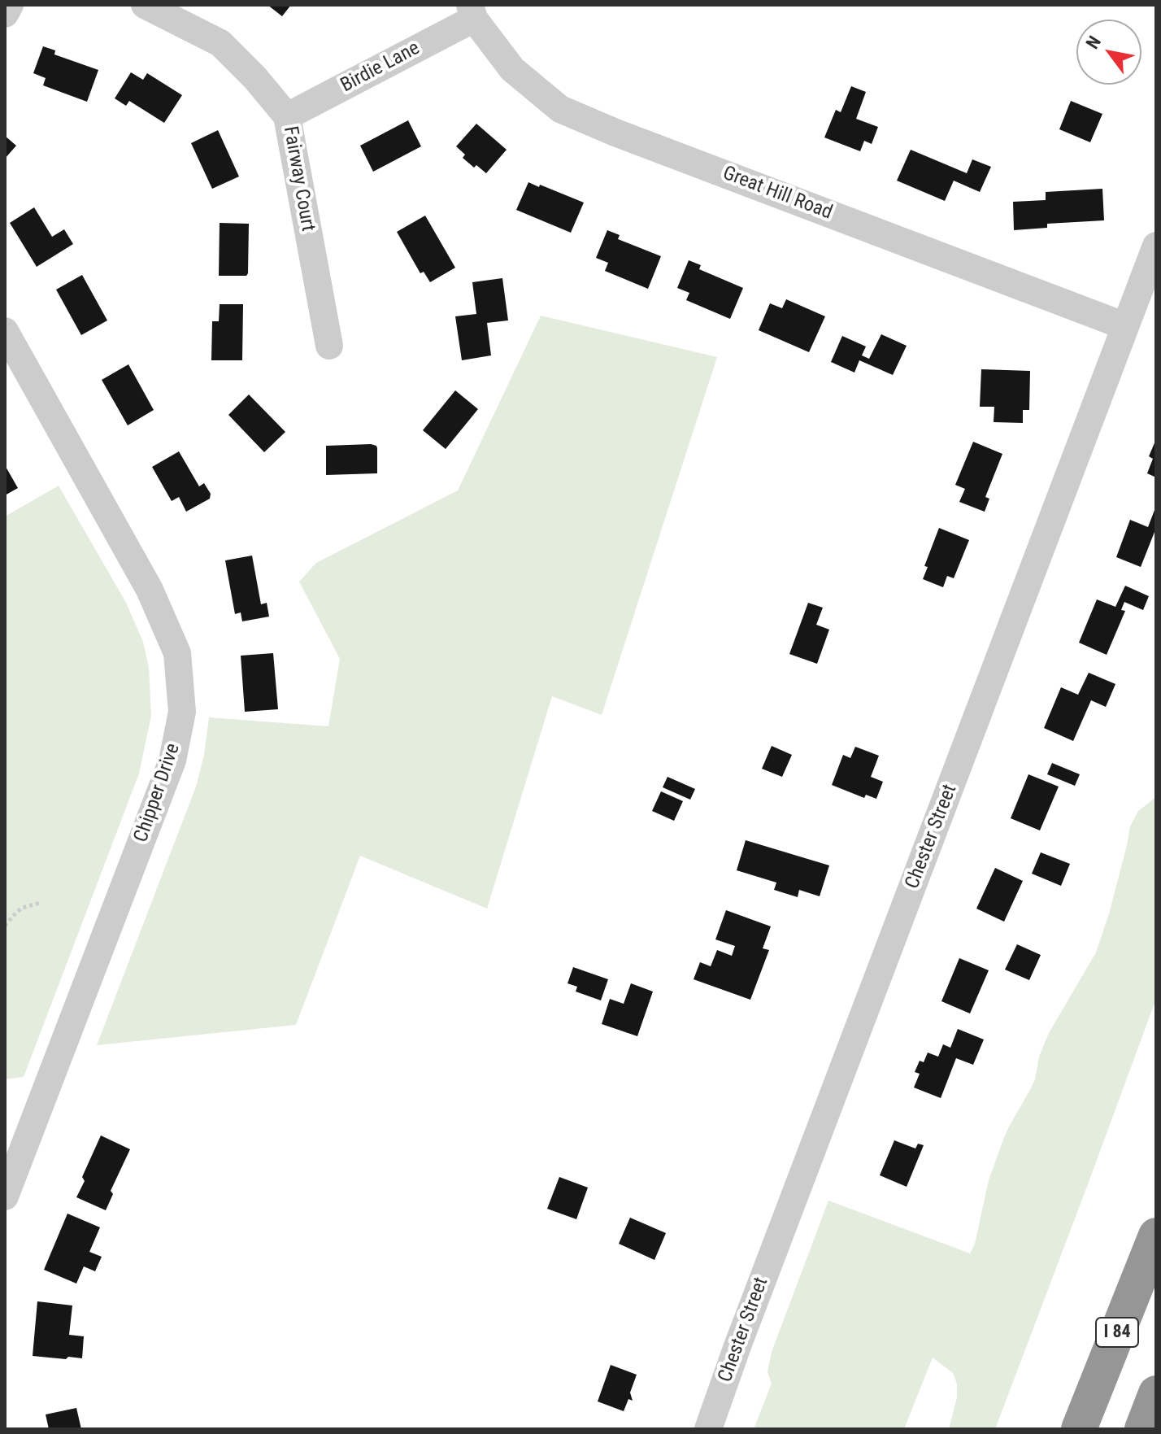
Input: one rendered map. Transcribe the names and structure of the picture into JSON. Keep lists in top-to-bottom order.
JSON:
{
  "streets": {
    "highway": ["I 84"],
    "street": [
      "Birdie Lane",
      "Fairway Court",
      "Great Hill Road",
      "Chipper Drive",
      "Chester Street"
    ]
  },
  "crossings": [
    ["Birdie Lane", "Fairway Court"],
    ["Birdie Lane", "Great Hill Road"],
    ["Great Hill Road", "Chester Street"]
  ],
  "north": "top left"
}
